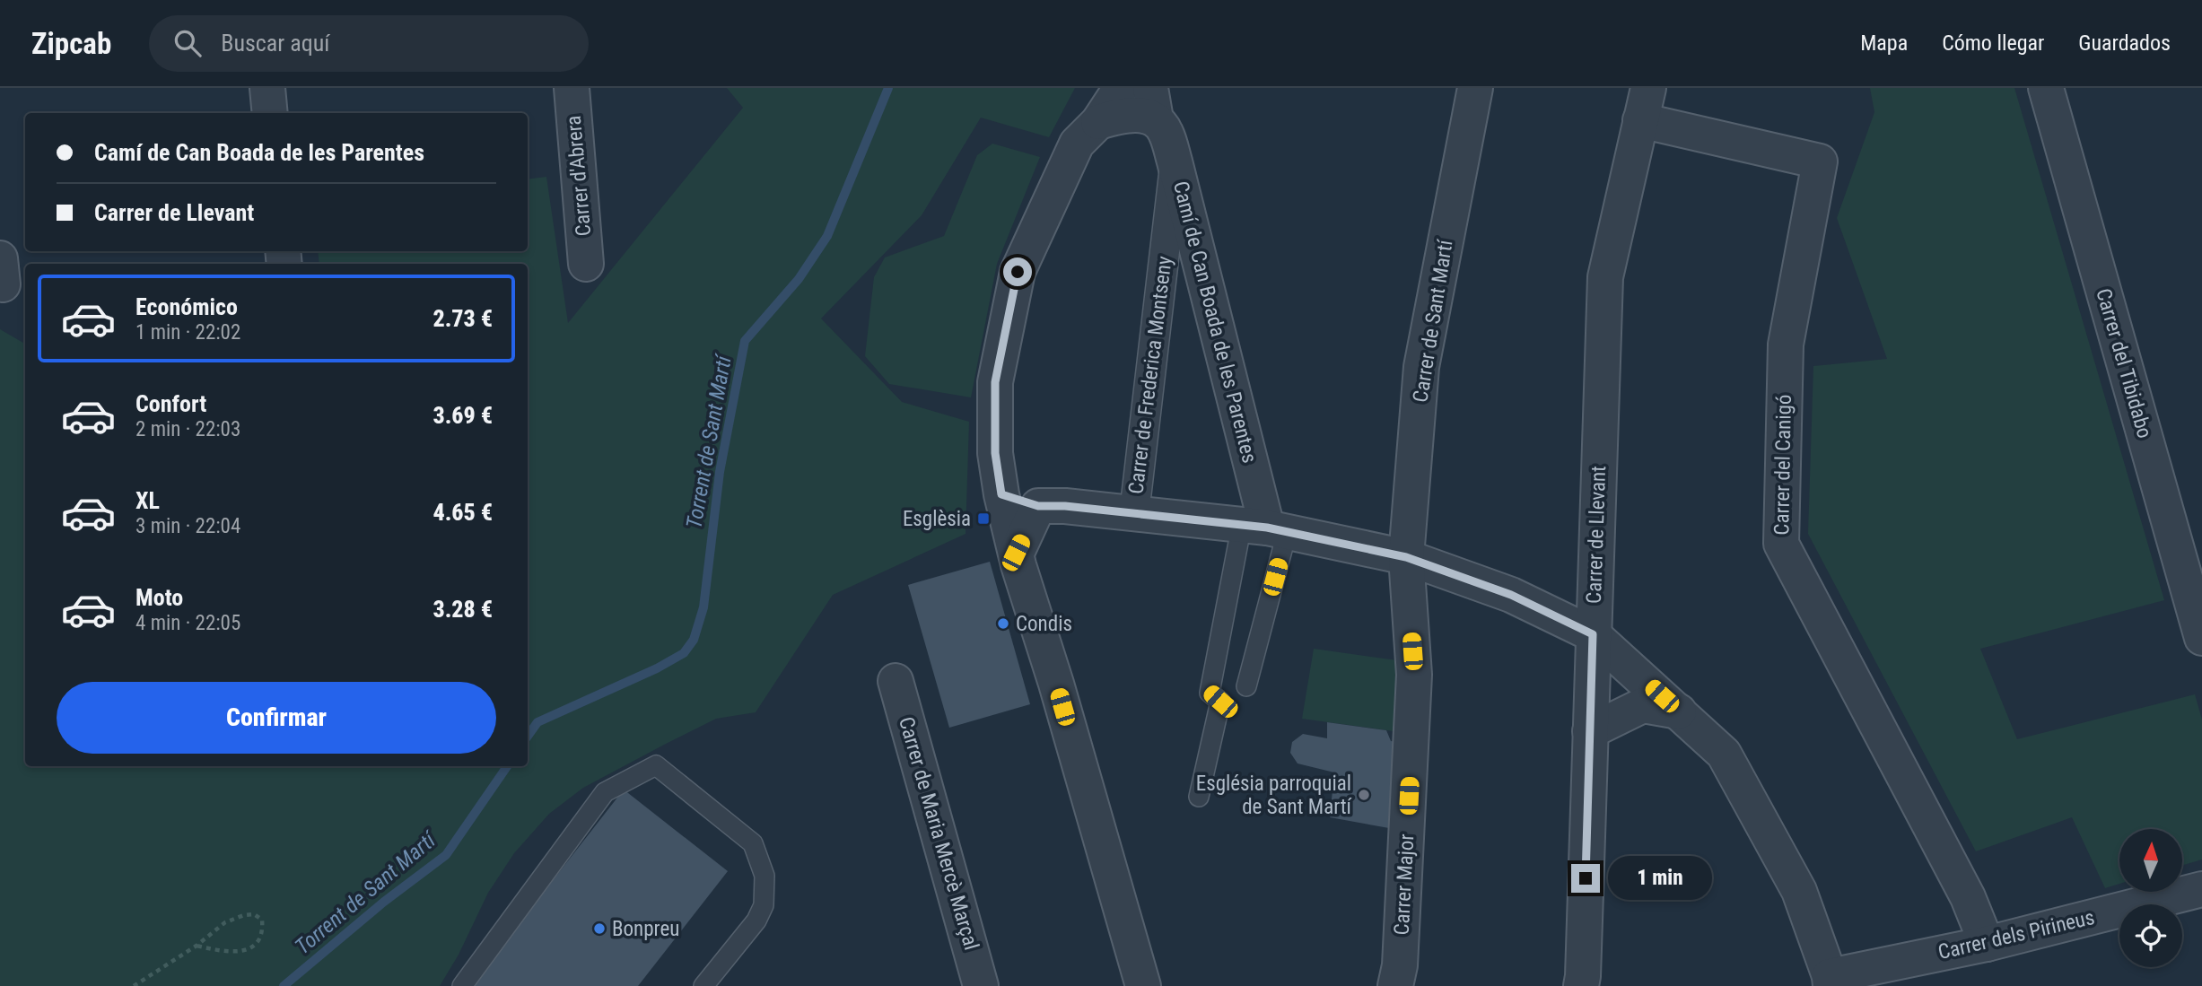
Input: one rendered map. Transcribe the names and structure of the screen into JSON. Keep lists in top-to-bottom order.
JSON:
{
  "streets": {
    "street": [
      "Carrer d'Abrera",
      "Carrer de Sant Martí",
      "Camí de Can Boada de les Parentes",
      "Carrer del Tibidabo",
      "Carrer de Frederica Montseny",
      "Carrer del Canigó",
      "Carrer de Llevant",
      "Carrer de Maria Mercè Marçal",
      "Carrer Major",
      "Carrer dels Pirineus"
    ]
  },
  "crossings": [
    ["Carrer de Sant Martí", "Carrer Major"],
    ["Camí de Can Boada de les Parentes", "Carrer de Frederica Montseny"],
    ["Carrer del Canigó", "Carrer de Llevant"],
    ["Carrer del Canigó", "Carrer dels Pirineus"]
  ],
  "water": ["Torrent de Sant Martí"],
  "places": {
    "transit": ["Esglèsia"],
    "other": ["Condis", "Església parroquial de Sant Martí", "Bonpreu"]
  },
  "north": "top",
  "page": {
    "header": "Zipcab",
    "search": "Buscar aquí",
    "nav": ["Mapa", "Cómo llegar", "Guardados"],
    "banner": ["Camí de Can Boada de les Parentes", "Carrer de Llevant"],
    "list": [
      {
        "name": "Económico",
        "note": "1 min · 22:02",
        "value": "2.73 €"
      },
      {
        "name": "Confort",
        "note": "2 min · 22:03",
        "value": "3.69 €"
      },
      {
        "name": "XL",
        "note": "3 min · 22:04",
        "value": "4.65 €"
      },
      {
        "name": "Moto",
        "note": "4 min · 22:05",
        "value": "3.28 €"
      }
    ],
    "buttons": "Confirmar",
    "bubble": "1 min"
  }
}
